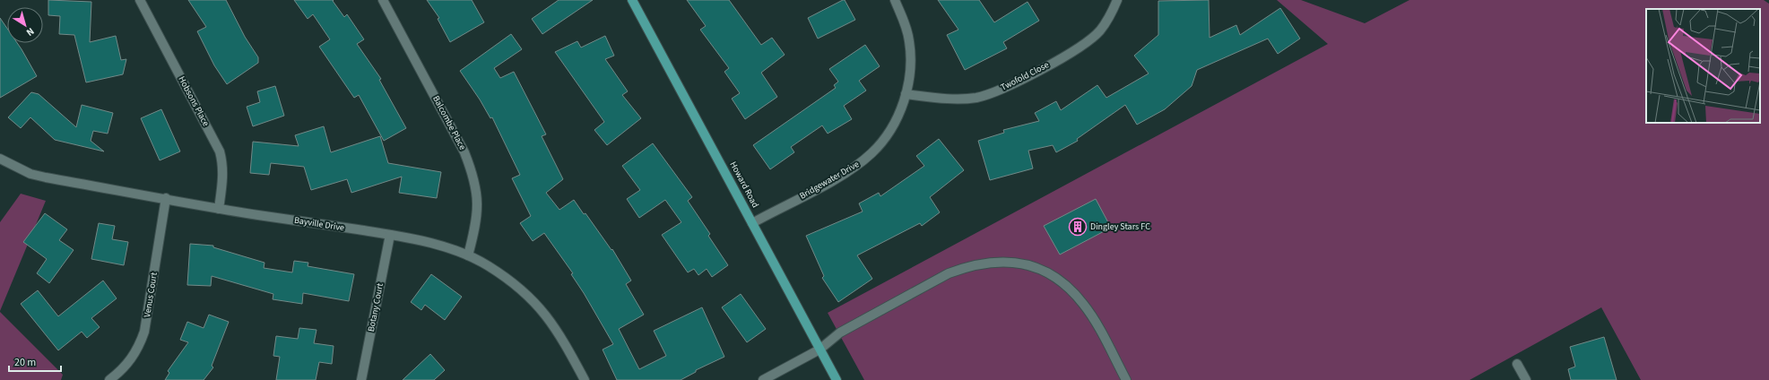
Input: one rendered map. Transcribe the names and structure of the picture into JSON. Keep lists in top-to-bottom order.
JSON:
{
  "streets": {
    "main road": ["Howard Road"],
    "street": [
      "Twofold Close",
      "Hobsons Place",
      "Balcombe Place",
      "Bridgewater Drive",
      "Bayville Drive",
      "Venus Court",
      "Botany Court"
    ]
  },
  "crossings": [
    ["Twofold Close", "Bridgewater Drive"],
    ["Hobsons Place", "Bayville Drive"],
    ["Balcombe Place", "Bayville Drive"],
    ["Bridgewater Drive", "Howard Road"],
    ["Bayville Drive", "Venus Court"],
    ["Bayville Drive", "Botany Court"]
  ],
  "places": {
    "building": ["Dingley Stars FC"]
  },
  "scale_bar": "20 m",
  "north": "bottom right"
}
